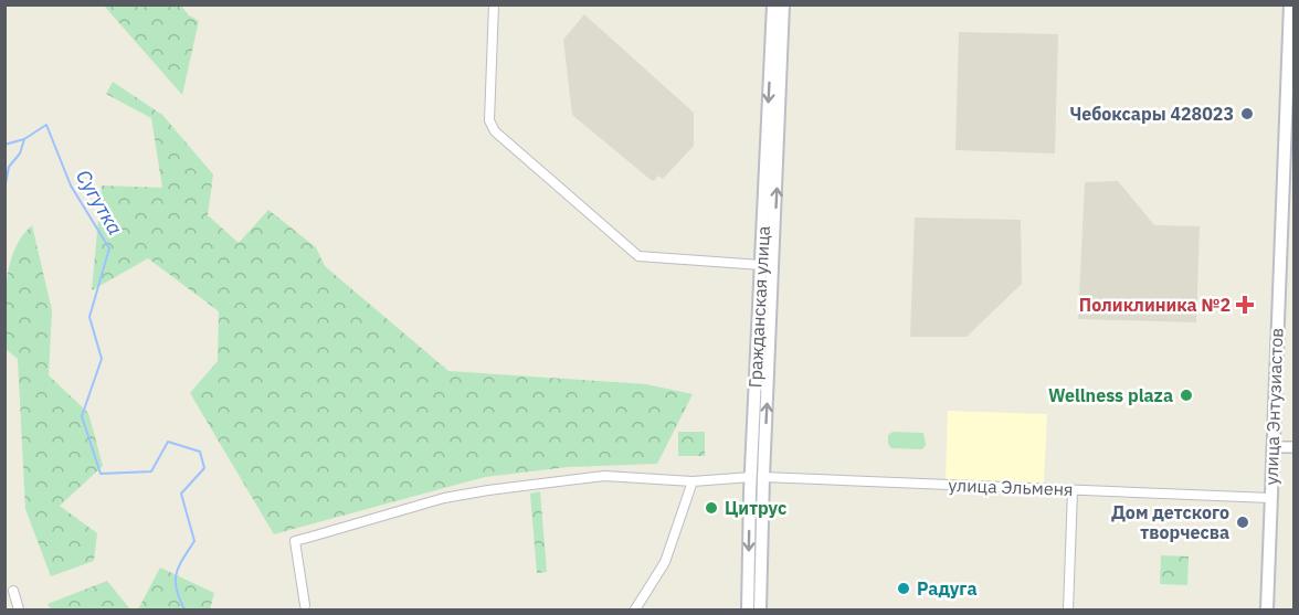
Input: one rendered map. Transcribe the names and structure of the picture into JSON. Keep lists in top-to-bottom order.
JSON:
{
  "streets": {
    "main road": ["Гражданская улица", "улица Энтузиастов"],
    "street": ["улица Эльменя"]
  },
  "crossings": [
    ["Гражданская улица", "улица Эльменя"],
    ["улица Энтузиастов", "улица Эльменя"]
  ],
  "water": ["Сугутка"],
  "places": {
    "other": [
      "Чебоксары 428023",
      "Wellness plaza",
      "Цитрус",
      "Дом детского творчесва",
      "Радуга"
    ],
    "health": ["Поликлиника №2"]
  }
}
